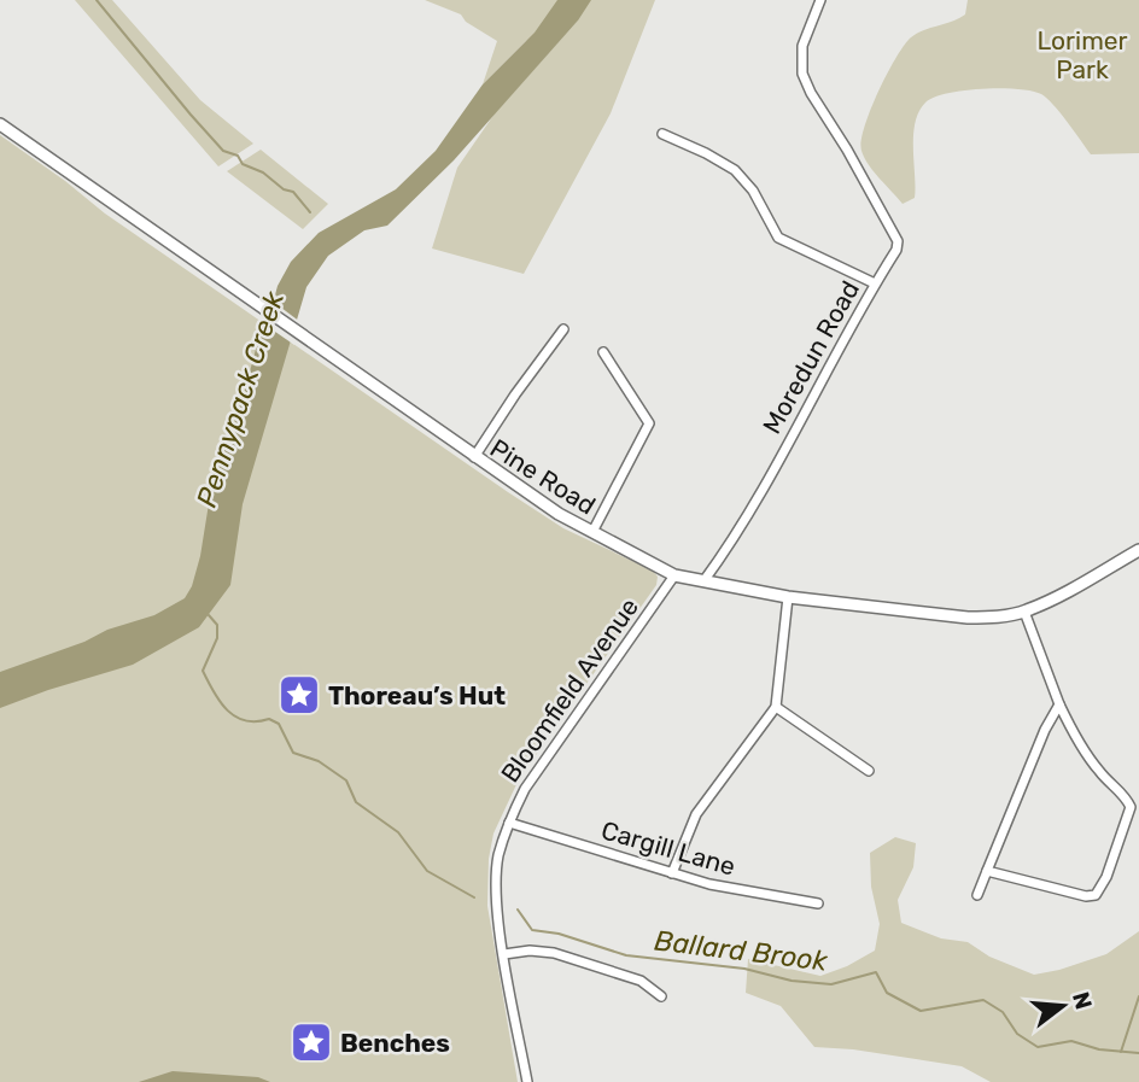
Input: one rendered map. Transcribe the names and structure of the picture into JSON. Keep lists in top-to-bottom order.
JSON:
{
  "streets": {
    "street": [
      "Moredun Road",
      "Pine Road",
      "Bloomfield Avenue",
      "Cargill Lane"
    ]
  },
  "crossings": [
    ["Moredun Road", "Pine Road"],
    ["Pine Road", "Bloomfield Avenue"],
    ["Bloomfield Avenue", "Cargill Lane"]
  ],
  "water": ["Pennypack Creek", "Ballard Brook"],
  "parks": ["Lorimer Park"],
  "places": {
    "place": ["Thoreau’s Hut", "Benches"]
  },
  "north": "right"
}
